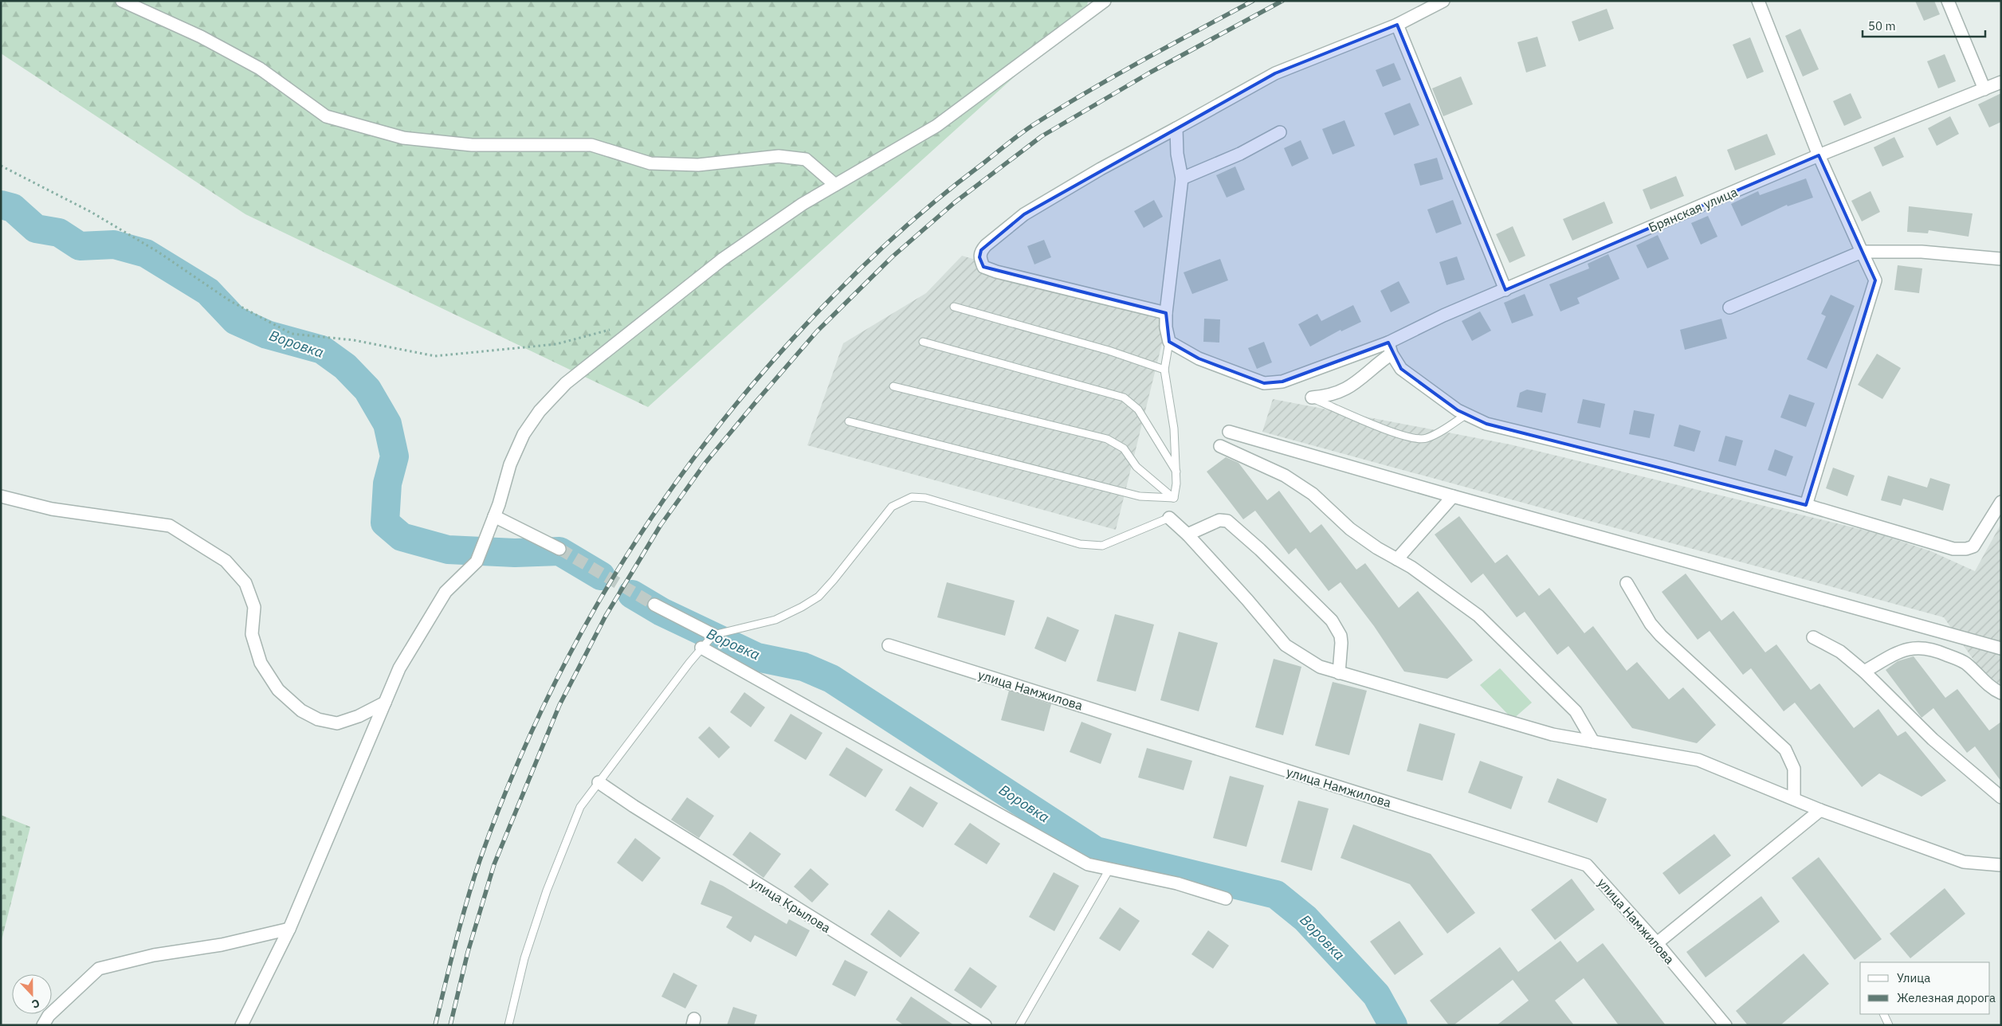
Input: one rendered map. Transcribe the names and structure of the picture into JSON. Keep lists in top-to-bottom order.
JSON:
{
  "streets": {
    "street": ["Брянская улица", "улица Намжилова", "улица Крылова"]
  },
  "water": ["Воровка"],
  "legend": ["Улица", "Железная дорога"],
  "scale_bar": "50 m",
  "north": "bottom"
}
